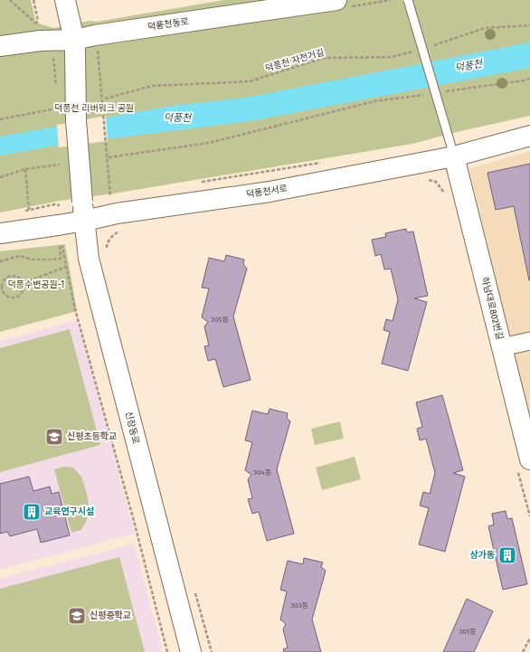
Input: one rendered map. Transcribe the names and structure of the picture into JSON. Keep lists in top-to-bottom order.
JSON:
{
  "streets": {
    "street": [
      "덕풍천동로",
      "덕풍천서로",
      "하남대로802번길",
      "신장동로"
    ],
    "path": ["덕풍천 자전거길"]
  },
  "crossings": [
    ["덕풍천동로", "신장동로"],
    ["덕풍천서로", "하남대로802번길"],
    ["덕풍천서로", "신장동로"]
  ],
  "water": ["덕풍천"],
  "parks": ["덕풍천 리버워크 공원", "덕풍수변공원-1"],
  "places": {
    "school or university": ["신평초등학교", "신평중학교"],
    "building": ["교육연구시설", "상가동"]
  },
  "house_numbers": [
    "305동",
    "304동",
    "303동",
    "301동"
  ]
}
